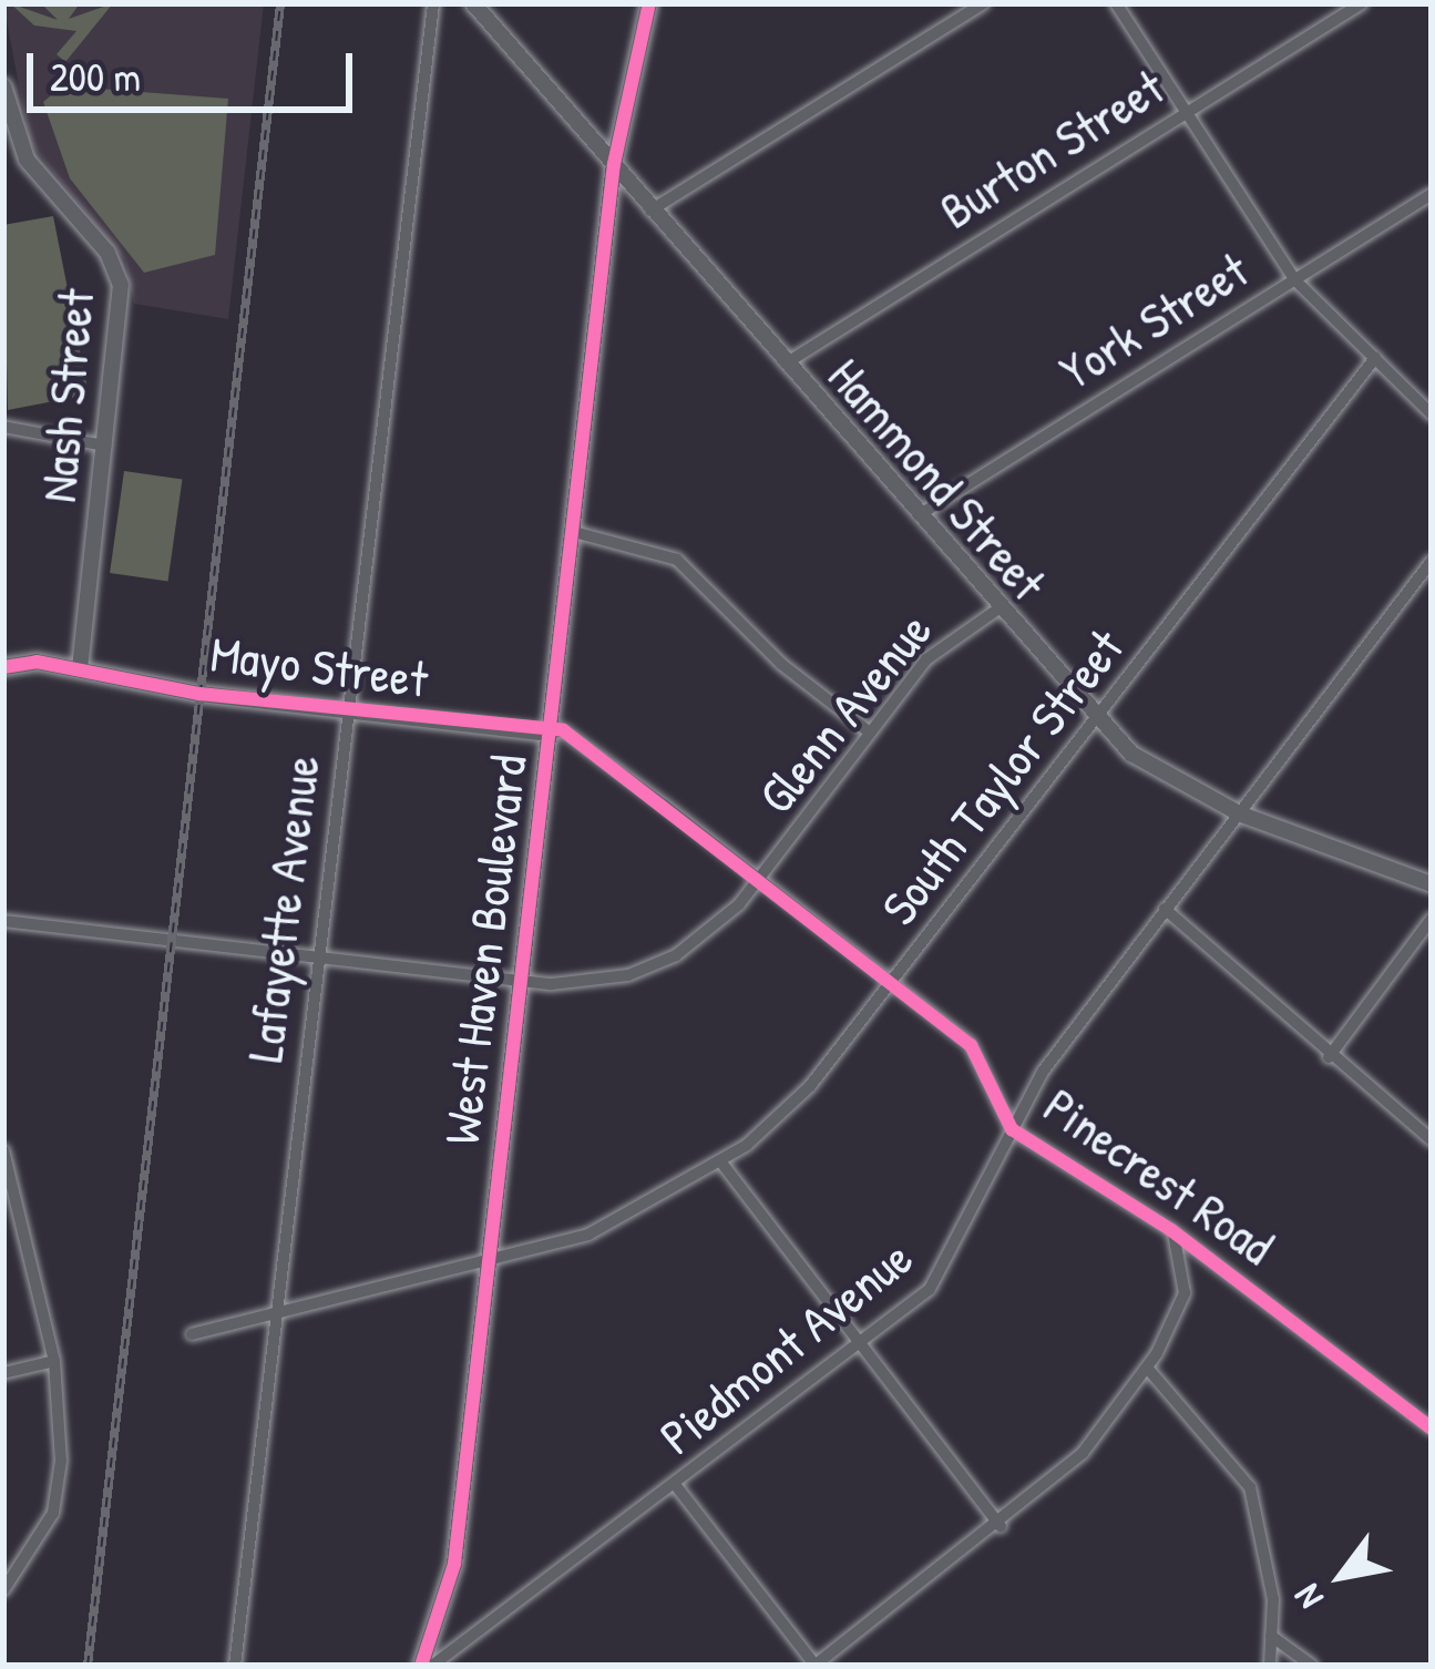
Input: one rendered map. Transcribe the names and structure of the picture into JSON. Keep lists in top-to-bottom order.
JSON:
{
  "streets": {
    "street": [
      "Burton Street",
      "York Street",
      "Nash Street",
      "Hammond Street",
      "Mayo Street",
      "Glenn Avenue",
      "South Taylor Street",
      "Lafayette Avenue",
      "West Haven Boulevard",
      "Pinecrest Road",
      "Piedmont Avenue"
    ]
  },
  "crossings": [
    ["Burton Street", "Hammond Street"],
    ["York Street", "Hammond Street"],
    ["Nash Street", "Mayo Street"],
    ["Hammond Street", "Glenn Avenue"],
    ["Hammond Street", "South Taylor Street"],
    ["Hammond Street", "West Haven Boulevard"],
    ["Hammond Street", "Piedmont Avenue"],
    ["Mayo Street", "Lafayette Avenue"],
    ["Mayo Street", "West Haven Boulevard"],
    ["Mayo Street", "Pinecrest Road"],
    ["Glenn Avenue", "Lafayette Avenue"],
    ["Glenn Avenue", "West Haven Boulevard"],
    ["Glenn Avenue", "Pinecrest Road"],
    ["South Taylor Street", "Lafayette Avenue"],
    ["South Taylor Street", "West Haven Boulevard"],
    ["South Taylor Street", "Pinecrest Road"],
    ["West Haven Boulevard", "Pinecrest Road"],
    ["Pinecrest Road", "Piedmont Avenue"]
  ],
  "scale_bar": "200 m",
  "north": "bottom left"
}
